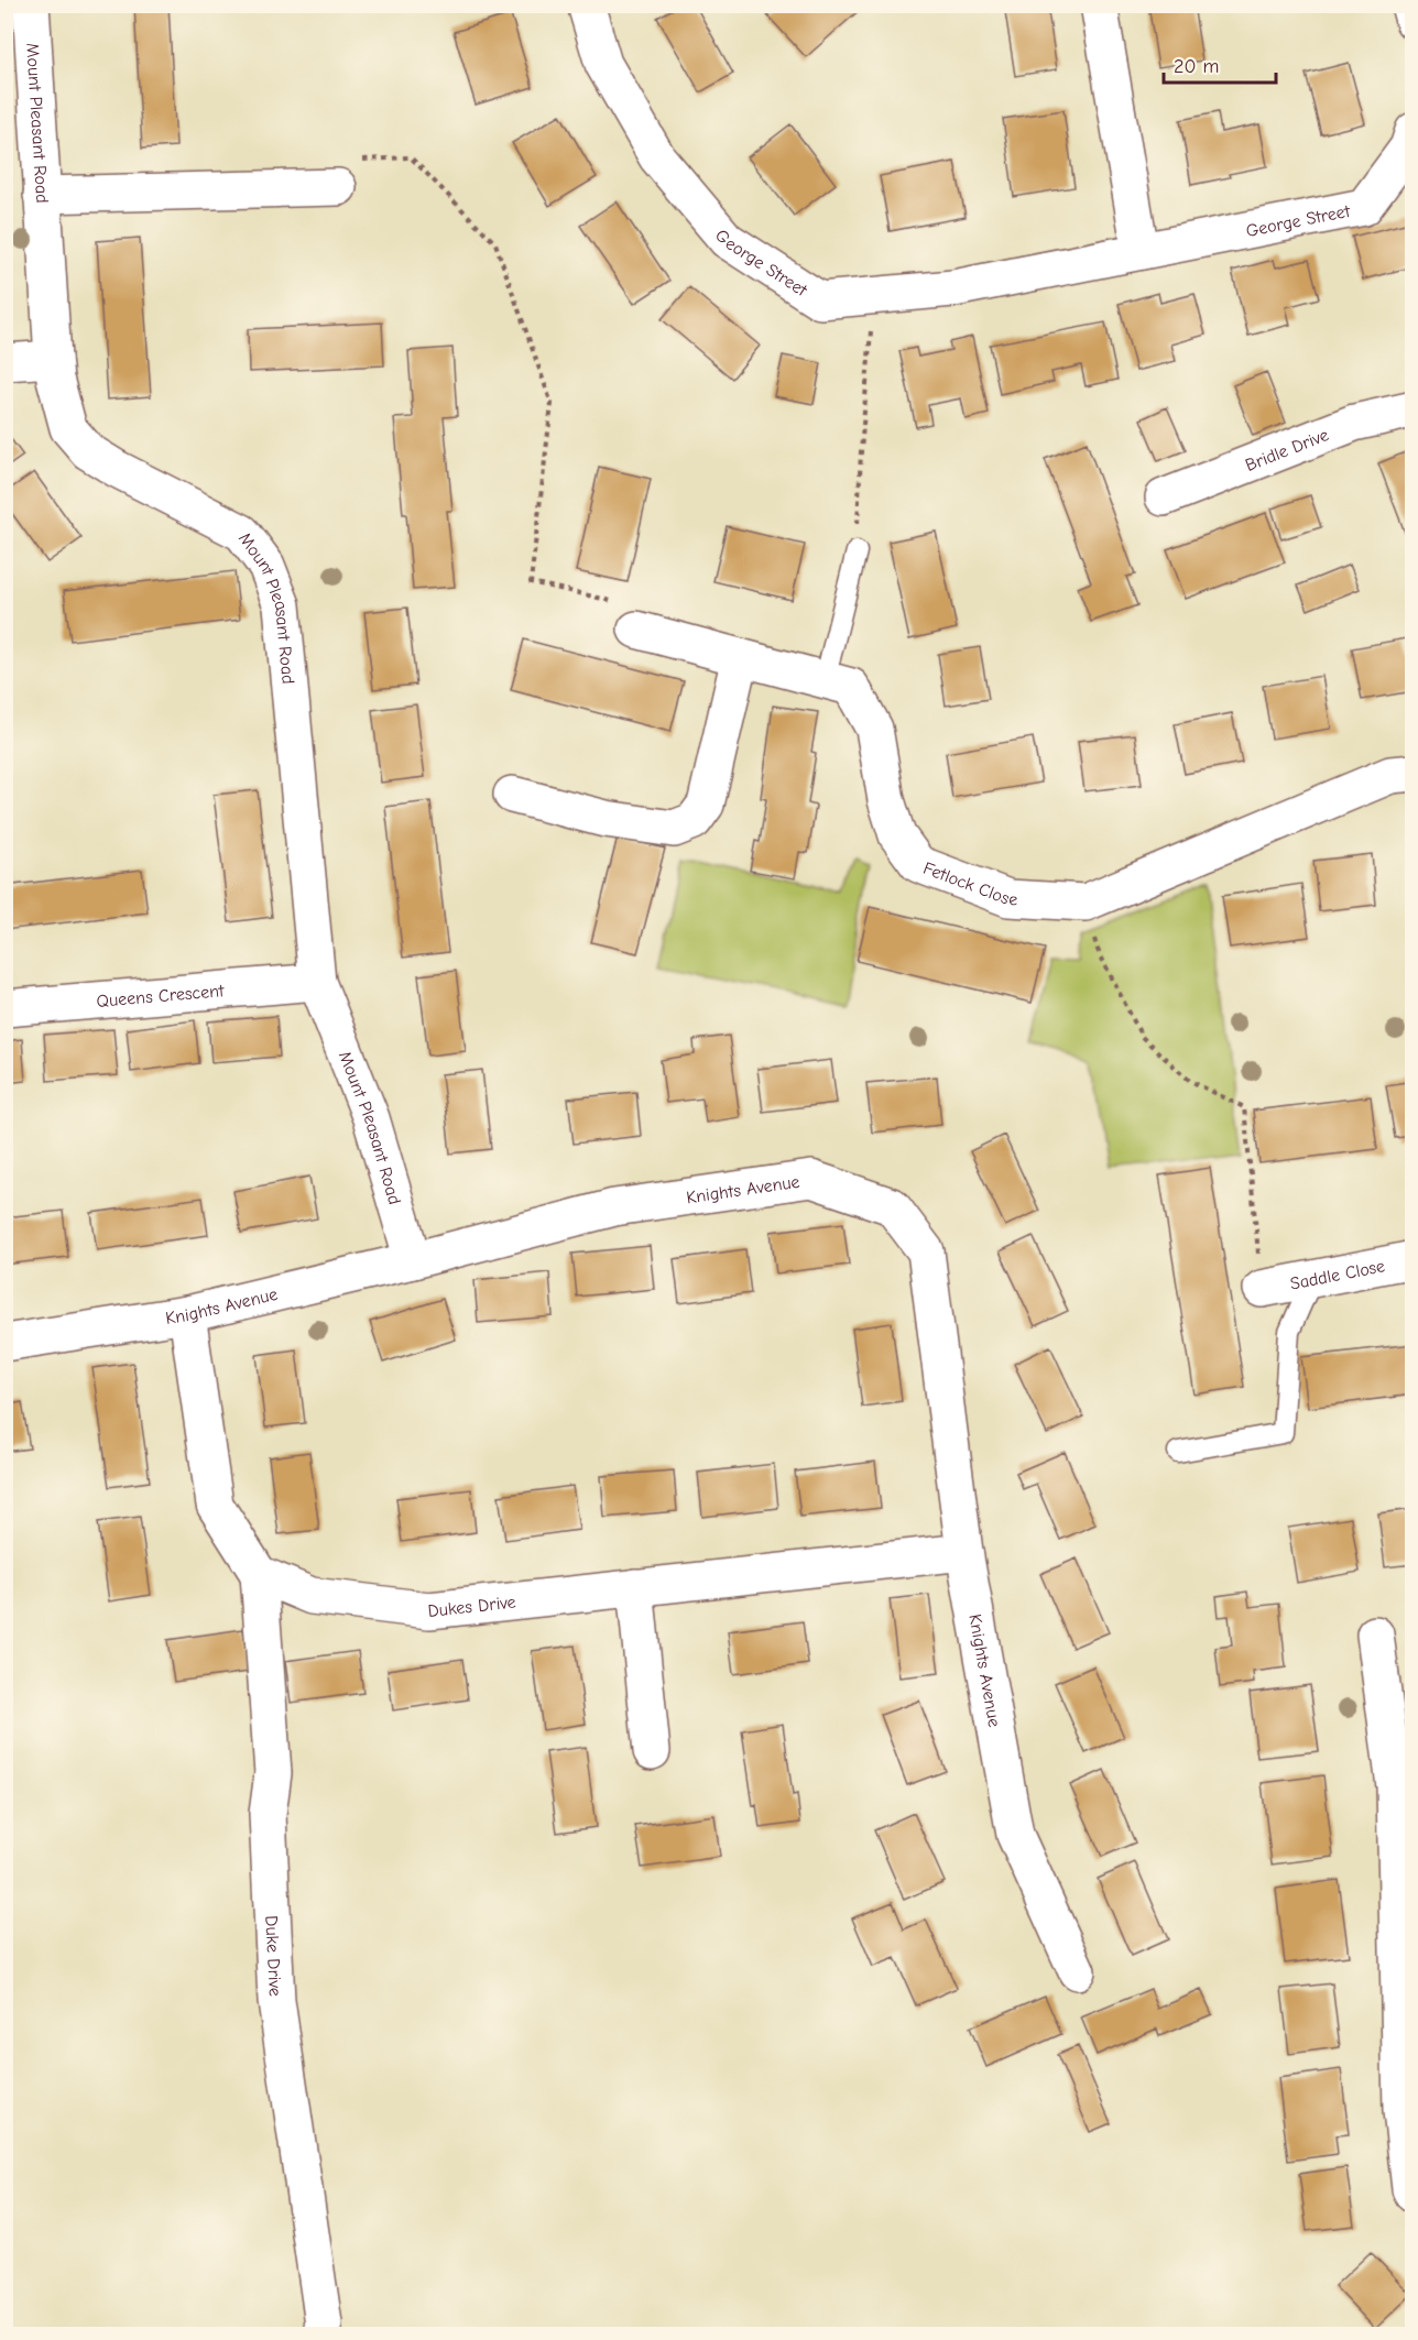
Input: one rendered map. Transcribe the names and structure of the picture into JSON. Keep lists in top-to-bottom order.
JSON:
{
  "streets": {
    "street": [
      "Mount Pleasant Road",
      "George Street",
      "Bridle Drive",
      "Fetlock Close",
      "Queens Crescent",
      "Knights Avenue",
      "Saddle Close",
      "Dukes Drive",
      "Duke Drive"
    ]
  },
  "crossings": [
    ["Mount Pleasant Road", "Queens Crescent"],
    ["Mount Pleasant Road", "Knights Avenue"],
    ["Knights Avenue", "Dukes Drive"],
    ["Dukes Drive", "Duke Drive"]
  ],
  "scale_bar": "20 m"
}
